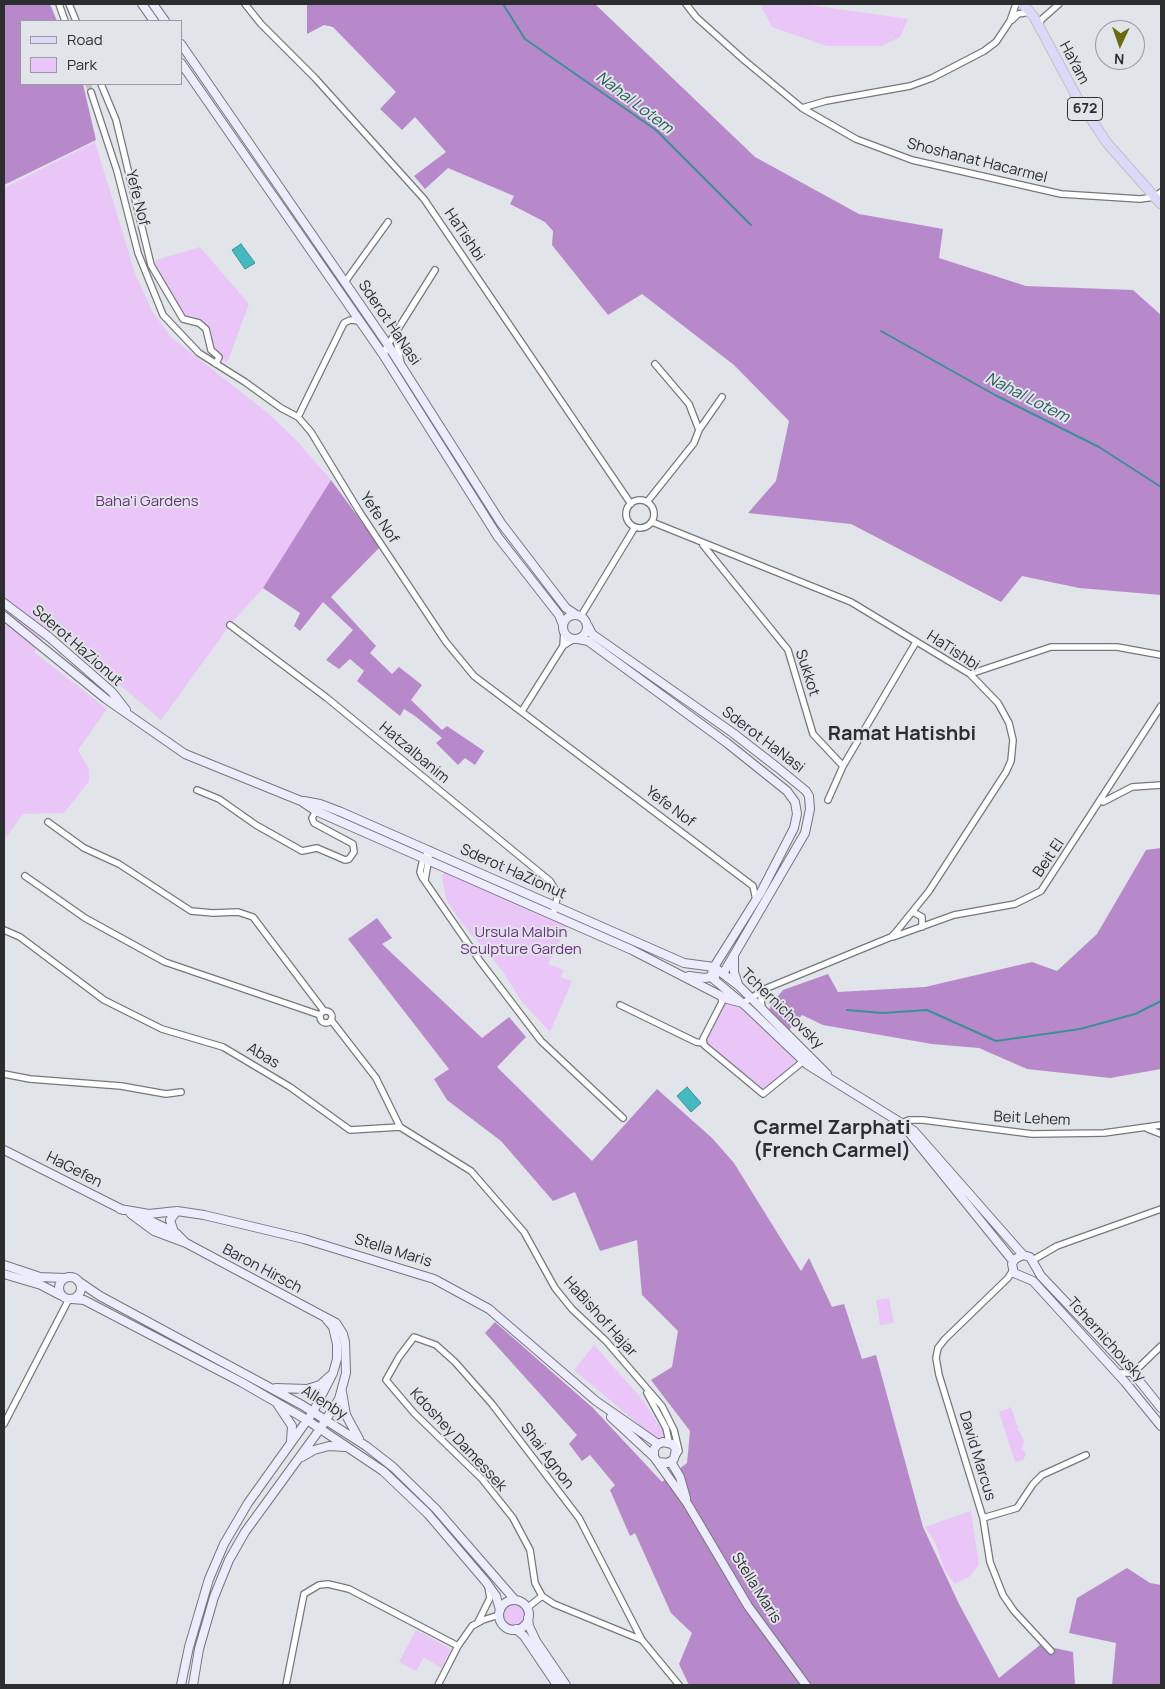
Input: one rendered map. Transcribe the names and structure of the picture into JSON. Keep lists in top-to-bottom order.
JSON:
{
  "streets": {
    "main road": ["HaYam", "672"],
    "street": [
      "Shoshanat Hacarmel",
      "Yefe Nof",
      "HaTishbi",
      "Sderot HaNasi",
      "Sderot HaZionut",
      "Sukkot",
      "Hatzalbanim",
      "Beit El",
      "Tchernichovsky",
      "Abas",
      "Beit Lehem",
      "HaGefen",
      "Stella Maris",
      "Baron Hirsch",
      "HaBishof Hajar",
      "Allenby",
      "Kdoshey Damessek",
      "Shai Agnon",
      "David Marcus"
    ]
  },
  "crossings": [
    ["HaYam", "Shoshanat Hacarmel"],
    ["HaTishbi", "Sukkot"],
    ["HaTishbi", "Beit El"],
    ["HaTishbi", "Tchernichovsky"],
    ["Sderot HaNasi", "Sderot HaZionut"],
    ["Sderot HaNasi", "Tchernichovsky"],
    ["Sderot HaZionut", "Hatzalbanim"],
    ["Sderot HaZionut", "Tchernichovsky"],
    ["Tchernichovsky", "Beit Lehem"],
    ["Tchernichovsky", "David Marcus"],
    ["Abas", "HaBishof Hajar"],
    ["HaGefen", "Stella Maris"],
    ["HaGefen", "Baron Hirsch"],
    ["Stella Maris", "HaBishof Hajar"],
    ["Baron Hirsch", "Allenby"],
    ["Kdoshey Damessek", "Shai Agnon"]
  ],
  "districts": ["Ramat Hatishbi", "Carmel Zarphati (French Carmel)"],
  "water": ["Nahal Lotem"],
  "parks": ["Baha'i Gardens", "Ursula Malbin Sculpture Garden"],
  "legend": ["Road", "Park"],
  "north": "bottom"
}
